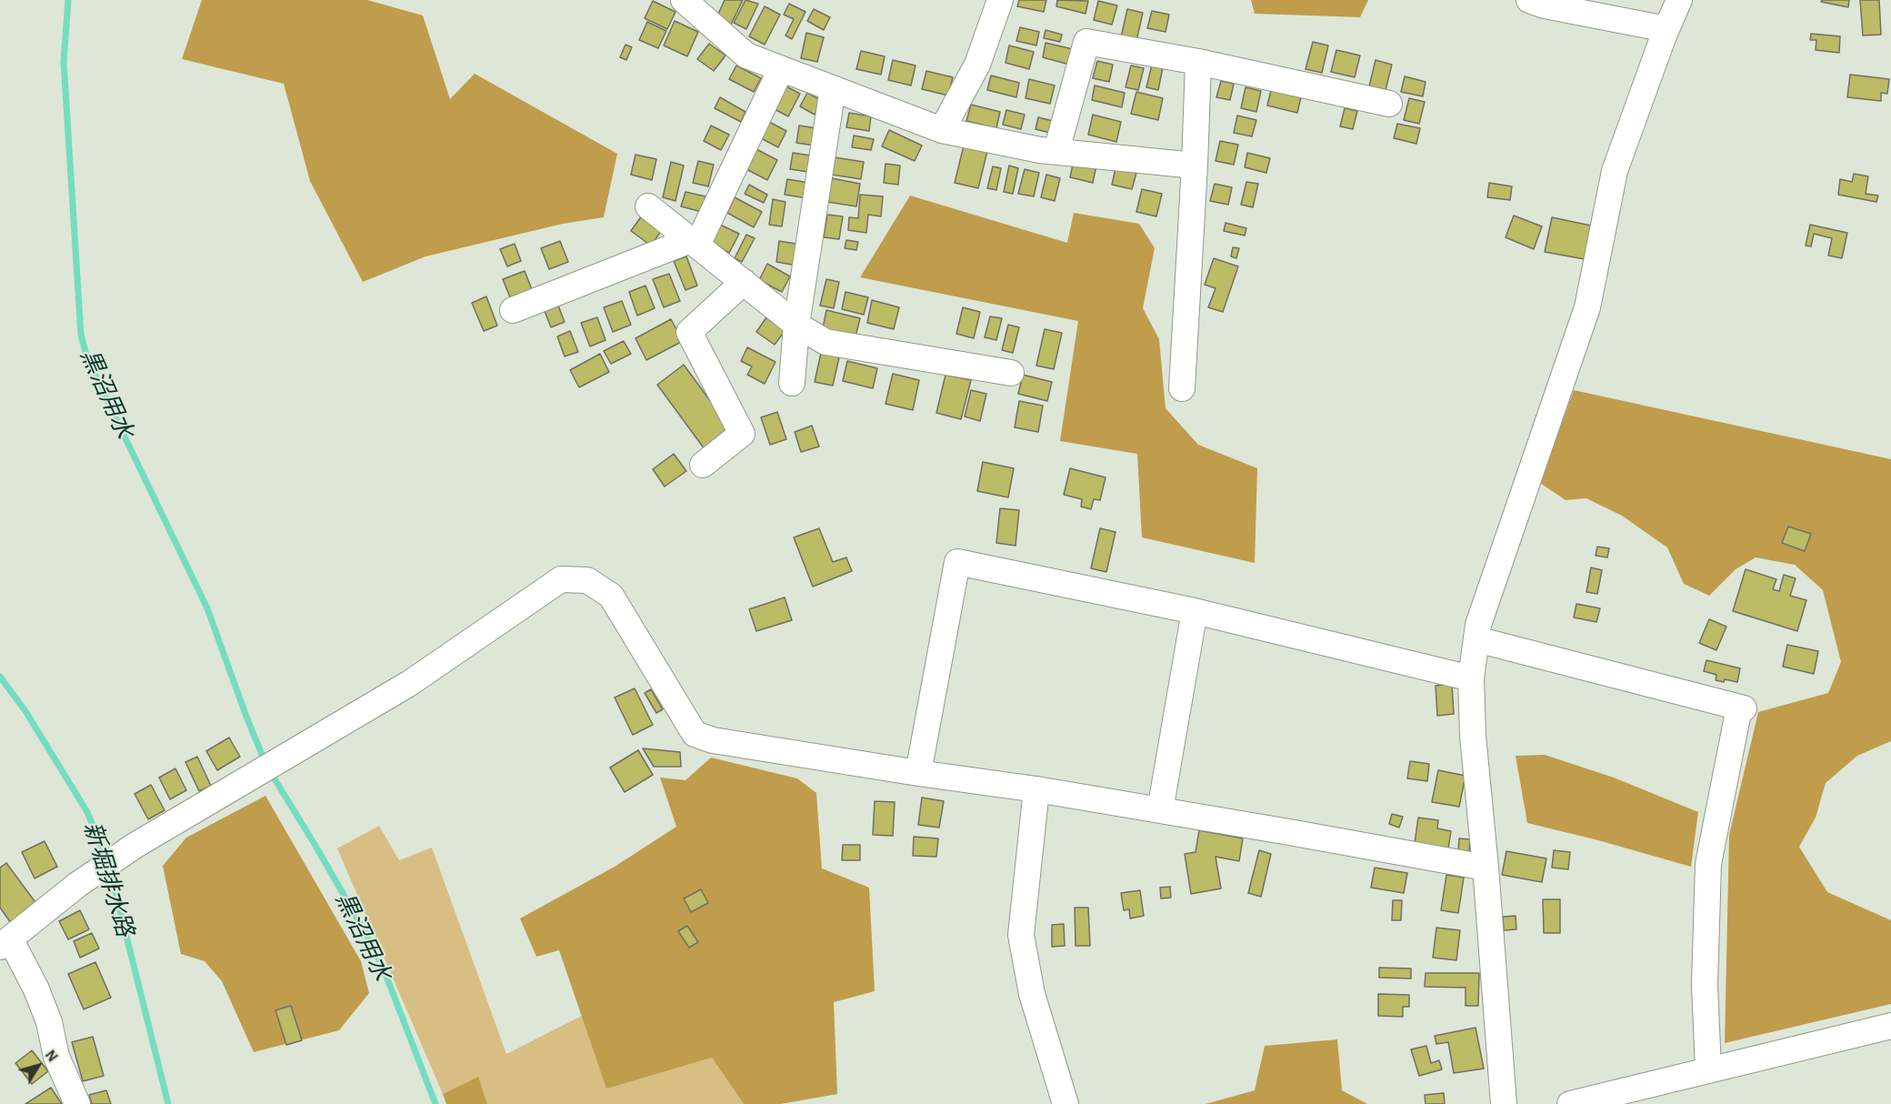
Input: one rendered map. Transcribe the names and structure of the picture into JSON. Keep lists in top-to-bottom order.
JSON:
{
  "water": ["黒沼用水", "新堀排水路"],
  "north": "top right"
}
